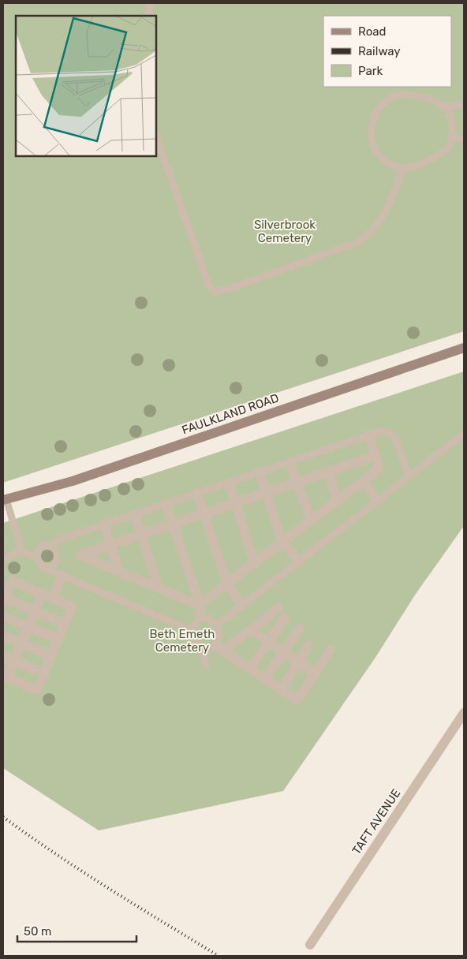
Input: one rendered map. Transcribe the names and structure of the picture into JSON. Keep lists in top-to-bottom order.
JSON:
{
  "streets": {
    "main road": ["FAULKLAND ROAD"],
    "street": ["TAFT AVENUE"]
  },
  "parks": ["Silverbrook Cemetery", "Beth Emeth Cemetery"],
  "legend": ["Road", "Railway", "Park"],
  "scale_bar": "50 m"
}
